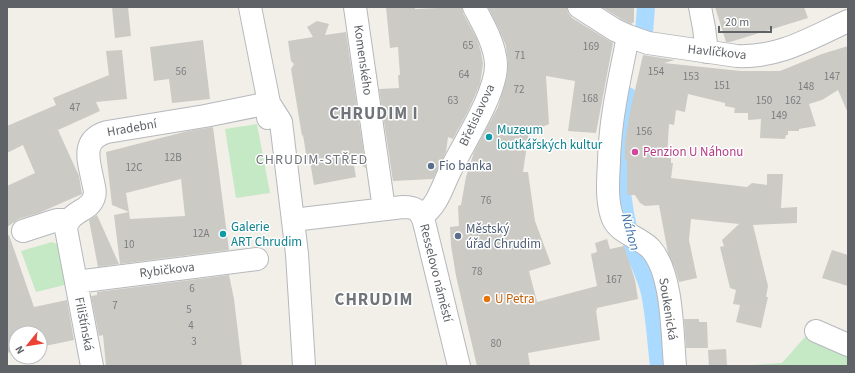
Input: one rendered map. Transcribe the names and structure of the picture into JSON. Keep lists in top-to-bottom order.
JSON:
{
  "streets": {
    "street": [
      "Havlíčkova",
      "Komenského",
      "Břetislavova",
      "Hradební",
      "Rybičkova",
      "Resselovo náměstí",
      "Soukenická",
      "Filištínská"
    ]
  },
  "crossings": [
    ["Havlíčkova", "Soukenická"],
    ["Komenského", "Resselovo náměstí"],
    ["Břetislavova", "Resselovo náměstí"],
    ["Hradební", "Filištínská"],
    ["Rybičkova", "Filištínská"]
  ],
  "districts": ["CHRUDIM I", "CHRUDIM-STŘED", "CHRUDIM"],
  "water": ["Náhon"],
  "places": [
    "Muzeum loutkářských kultur",
    "Penzion U Náhonu",
    "Fio banka",
    "Galerie ART Chrudim",
    "Městský úřad Chrudim",
    "U Petra"
  ],
  "house_numbers": [
    "65",
    "169",
    "71",
    "56",
    "154",
    "64",
    "153",
    "147",
    "151",
    "148",
    "72",
    "168",
    "63",
    "150",
    "162",
    "47",
    "149",
    "156",
    "12B",
    "12C",
    "76",
    "12A",
    "10",
    "78",
    "167",
    "6",
    "7",
    "5",
    "4",
    "3",
    "80"
  ],
  "scale_bar": "20 m",
  "north": "bottom left"
}
